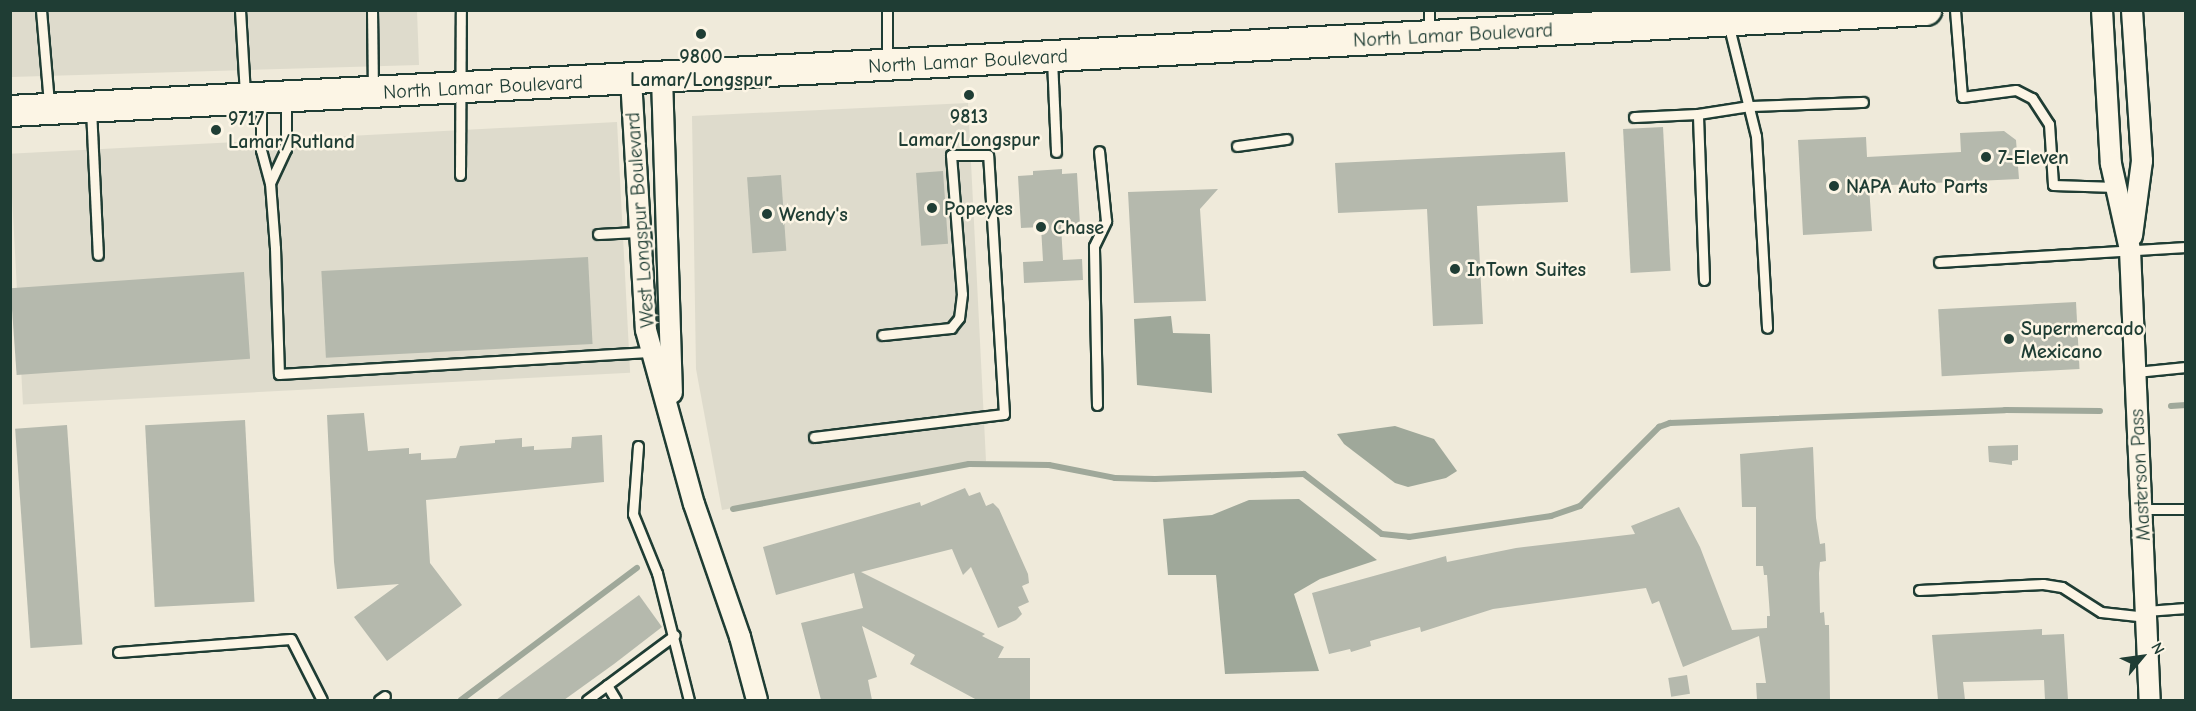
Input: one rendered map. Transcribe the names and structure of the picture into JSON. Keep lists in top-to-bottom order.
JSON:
{
  "streets": {
    "main road": ["North Lamar Boulevard"],
    "street": ["West Longspur Boulevard", "Masterson Pass"]
  },
  "crossings": [
    ["North Lamar Boulevard", "West Longspur Boulevard"]
  ],
  "places": [
    "9800 Lamar/Longspur",
    "9813 Lamar/Longspur",
    "9717 Lamar/Rutland",
    "7-Eleven",
    "NAPA Auto Parts",
    "Popeyes",
    "Wendy's",
    "Chase",
    "InTown Suites",
    "Supermercado Mexicano"
  ],
  "north": "top right"
}
